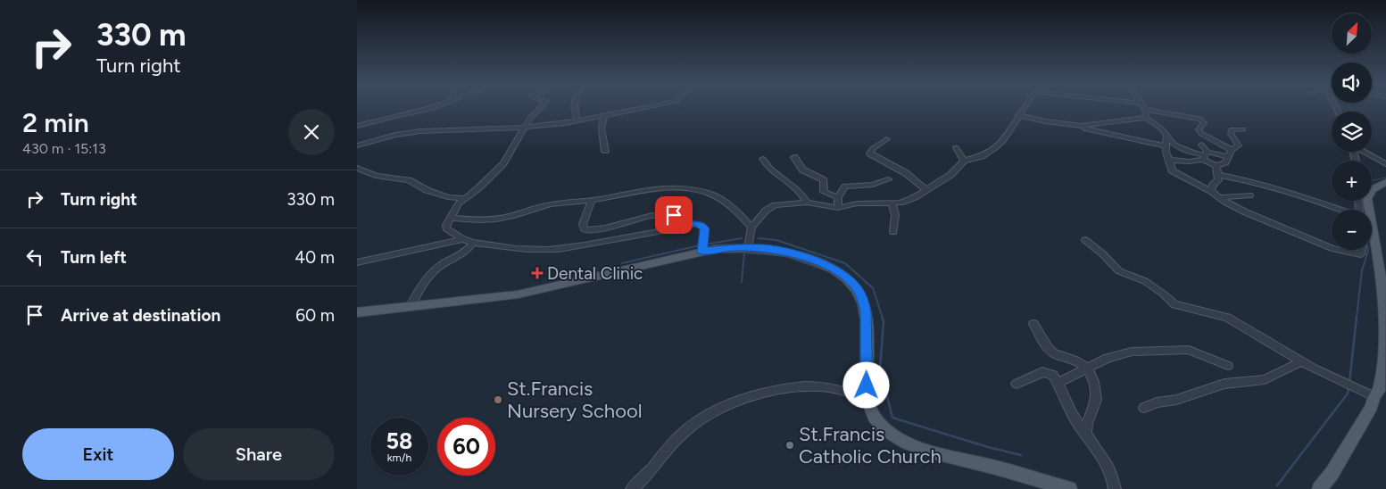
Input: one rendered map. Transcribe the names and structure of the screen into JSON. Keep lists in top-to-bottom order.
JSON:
{
  "places": {
    "health": ["Dental Clinic"],
    "other": ["St.Francis Nursery School", "St.Francis Catholic Church"]
  },
  "north": "top right",
  "page": {
    "turn": ["330 m", "Turn right"],
    "map_buttons": ["+", "−"],
    "heading": ["2 min", "430 m · 15:13"],
    "list": [
      {
        "name": "Turn right",
        "value": "330 m"
      },
      {
        "name": "Turn left",
        "value": "40 m"
      },
      {
        "name": "Arrive at destination",
        "value": "60 m"
      }
    ],
    "speed": "58 km/h",
    "limit": "60",
    "buttons": ["Exit", "Share"]
  }
}
